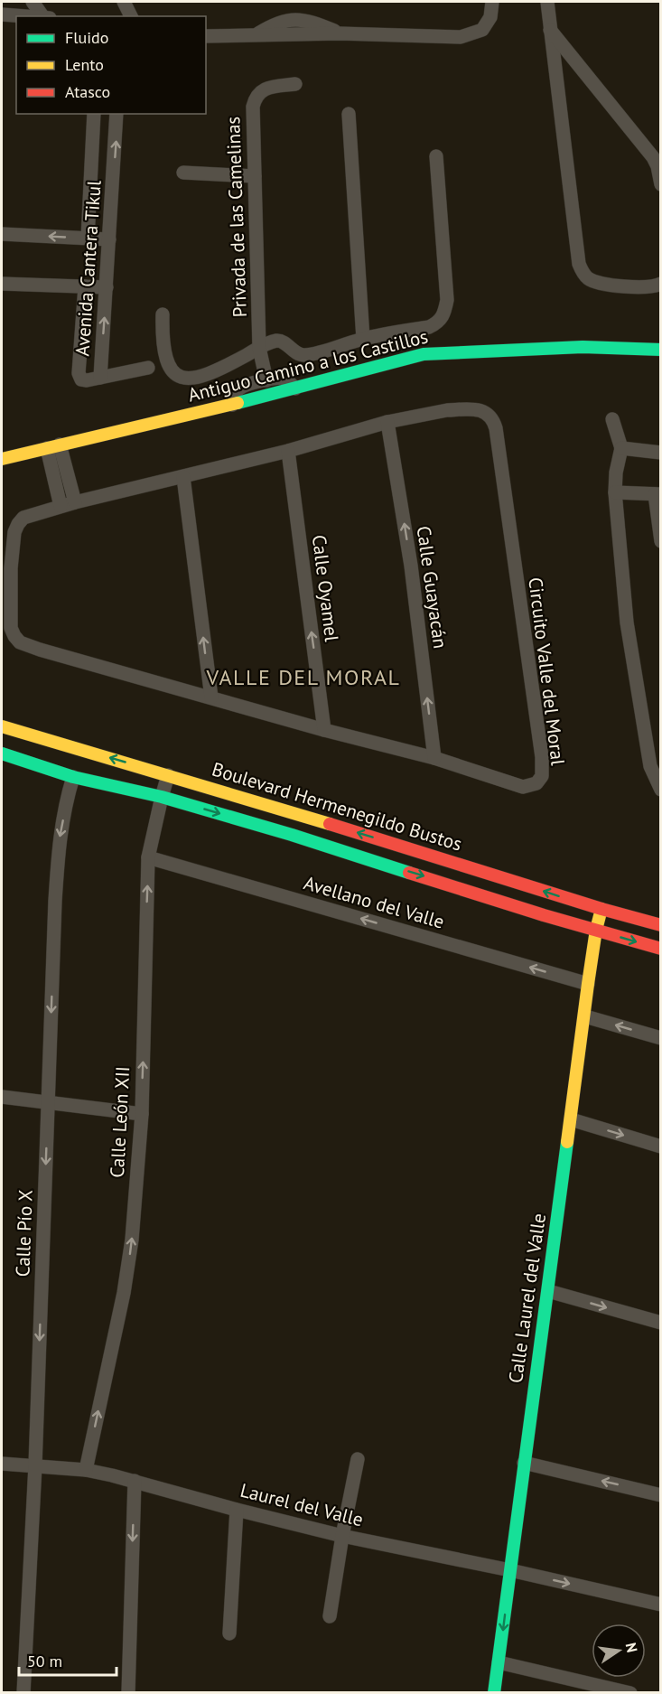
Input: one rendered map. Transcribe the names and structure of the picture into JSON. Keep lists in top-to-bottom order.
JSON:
{
  "streets": {
    "street": [
      "Privada de las Camelinas",
      "Avenida Cantera Tikul",
      "Antiguo Camino a los Castillos",
      "Calle Guayacán",
      "Calle Oyamel",
      "Circuito Valle del Moral",
      "Boulevard Hermenegildo Bustos",
      "Avellano del Valle",
      "Calle León XII",
      "Calle Pío X",
      "Calle Laurel del Valle",
      "Laurel del Valle"
    ]
  },
  "crossings": [
    ["Calle Guayacán", "Circuito Valle del Moral"],
    ["Calle Oyamel", "Circuito Valle del Moral"],
    ["Boulevard Hermenegildo Bustos", "Calle León XII"],
    ["Boulevard Hermenegildo Bustos", "Calle Pío X"],
    ["Boulevard Hermenegildo Bustos", "Calle Laurel del Valle"],
    ["Avellano del Valle", "Calle León XII"],
    ["Avellano del Valle", "Calle Laurel del Valle"],
    ["Calle León XII", "Laurel del Valle"],
    ["Calle Pío X", "Laurel del Valle"],
    ["Calle Laurel del Valle", "Laurel del Valle"]
  ],
  "one_way": [
    "Calle Guayacán",
    "Avellano del Valle",
    "Calle León XII",
    "Calle Pío X"
  ],
  "districts": ["VALLE DEL MORAL"],
  "legend": ["Fluido", "Lento", "Atasco"],
  "scale_bar": "50 m",
  "north": "right"
}
